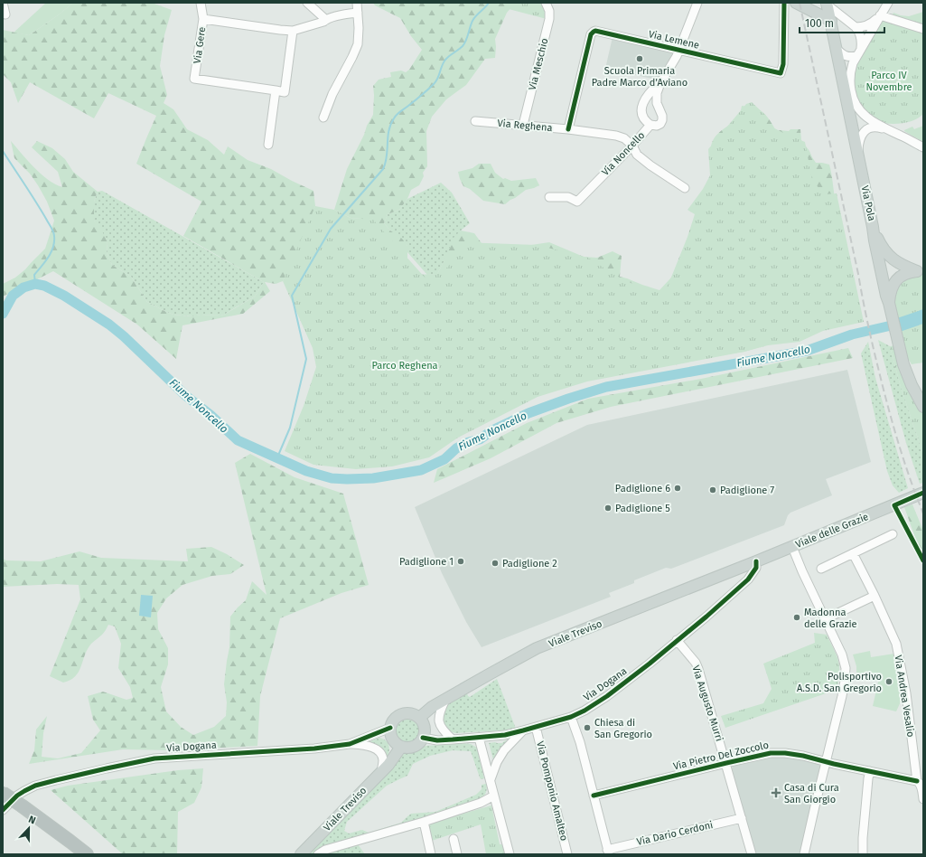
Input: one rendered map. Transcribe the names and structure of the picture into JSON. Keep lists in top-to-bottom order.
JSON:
{
  "streets": {
    "main road": ["Via Pola", "Viale delle Grazie", "Viale Treviso"],
    "street": [
      "Via Lemene",
      "Via Gere",
      "Via Meschio",
      "Via Reghena",
      "Via Noncello",
      "Via Dogana",
      "Via Andrea Vesalio",
      "Via Augusto Murri",
      "Via Pietro Del Zoccolo",
      "Via Pomponio Amalteo",
      "Via Dario Cerdoni"
    ]
  },
  "crossings": [
    ["Via Lemene", "Via Reghena"],
    ["Via Lemene", "Via Noncello"],
    ["Via Meschio", "Via Reghena"],
    ["Via Reghena", "Via Noncello"],
    ["Viale delle Grazie", "Viale Treviso"],
    ["Viale delle Grazie", "Via Dogana"],
    ["Viale Treviso", "Via Dogana"],
    ["Via Dogana", "Via Augusto Murri"],
    ["Via Dogana", "Via Pomponio Amalteo"],
    ["Via Andrea Vesalio", "Via Pietro Del Zoccolo"],
    ["Via Augusto Murri", "Via Pietro Del Zoccolo"],
    ["Via Augusto Murri", "Via Dario Cerdoni"]
  ],
  "water": ["Fiume Noncello"],
  "parks": ["Parco IV Novembre", "Parco Reghena"],
  "places": {
    "other": [
      "Scuola Primaria Padre Marco d'Aviano",
      "Padiglione 6",
      "Padiglione 7",
      "Padiglione 5",
      "Padiglione 1",
      "Padiglione 2",
      "Madonna delle Grazie",
      "Polisportivo A.S.D. San Gregorio",
      "Chiesa di San Gregorio"
    ],
    "health": ["Casa di Cura San Giorgio"]
  },
  "scale_bar": "100 m",
  "north": "top"
}
